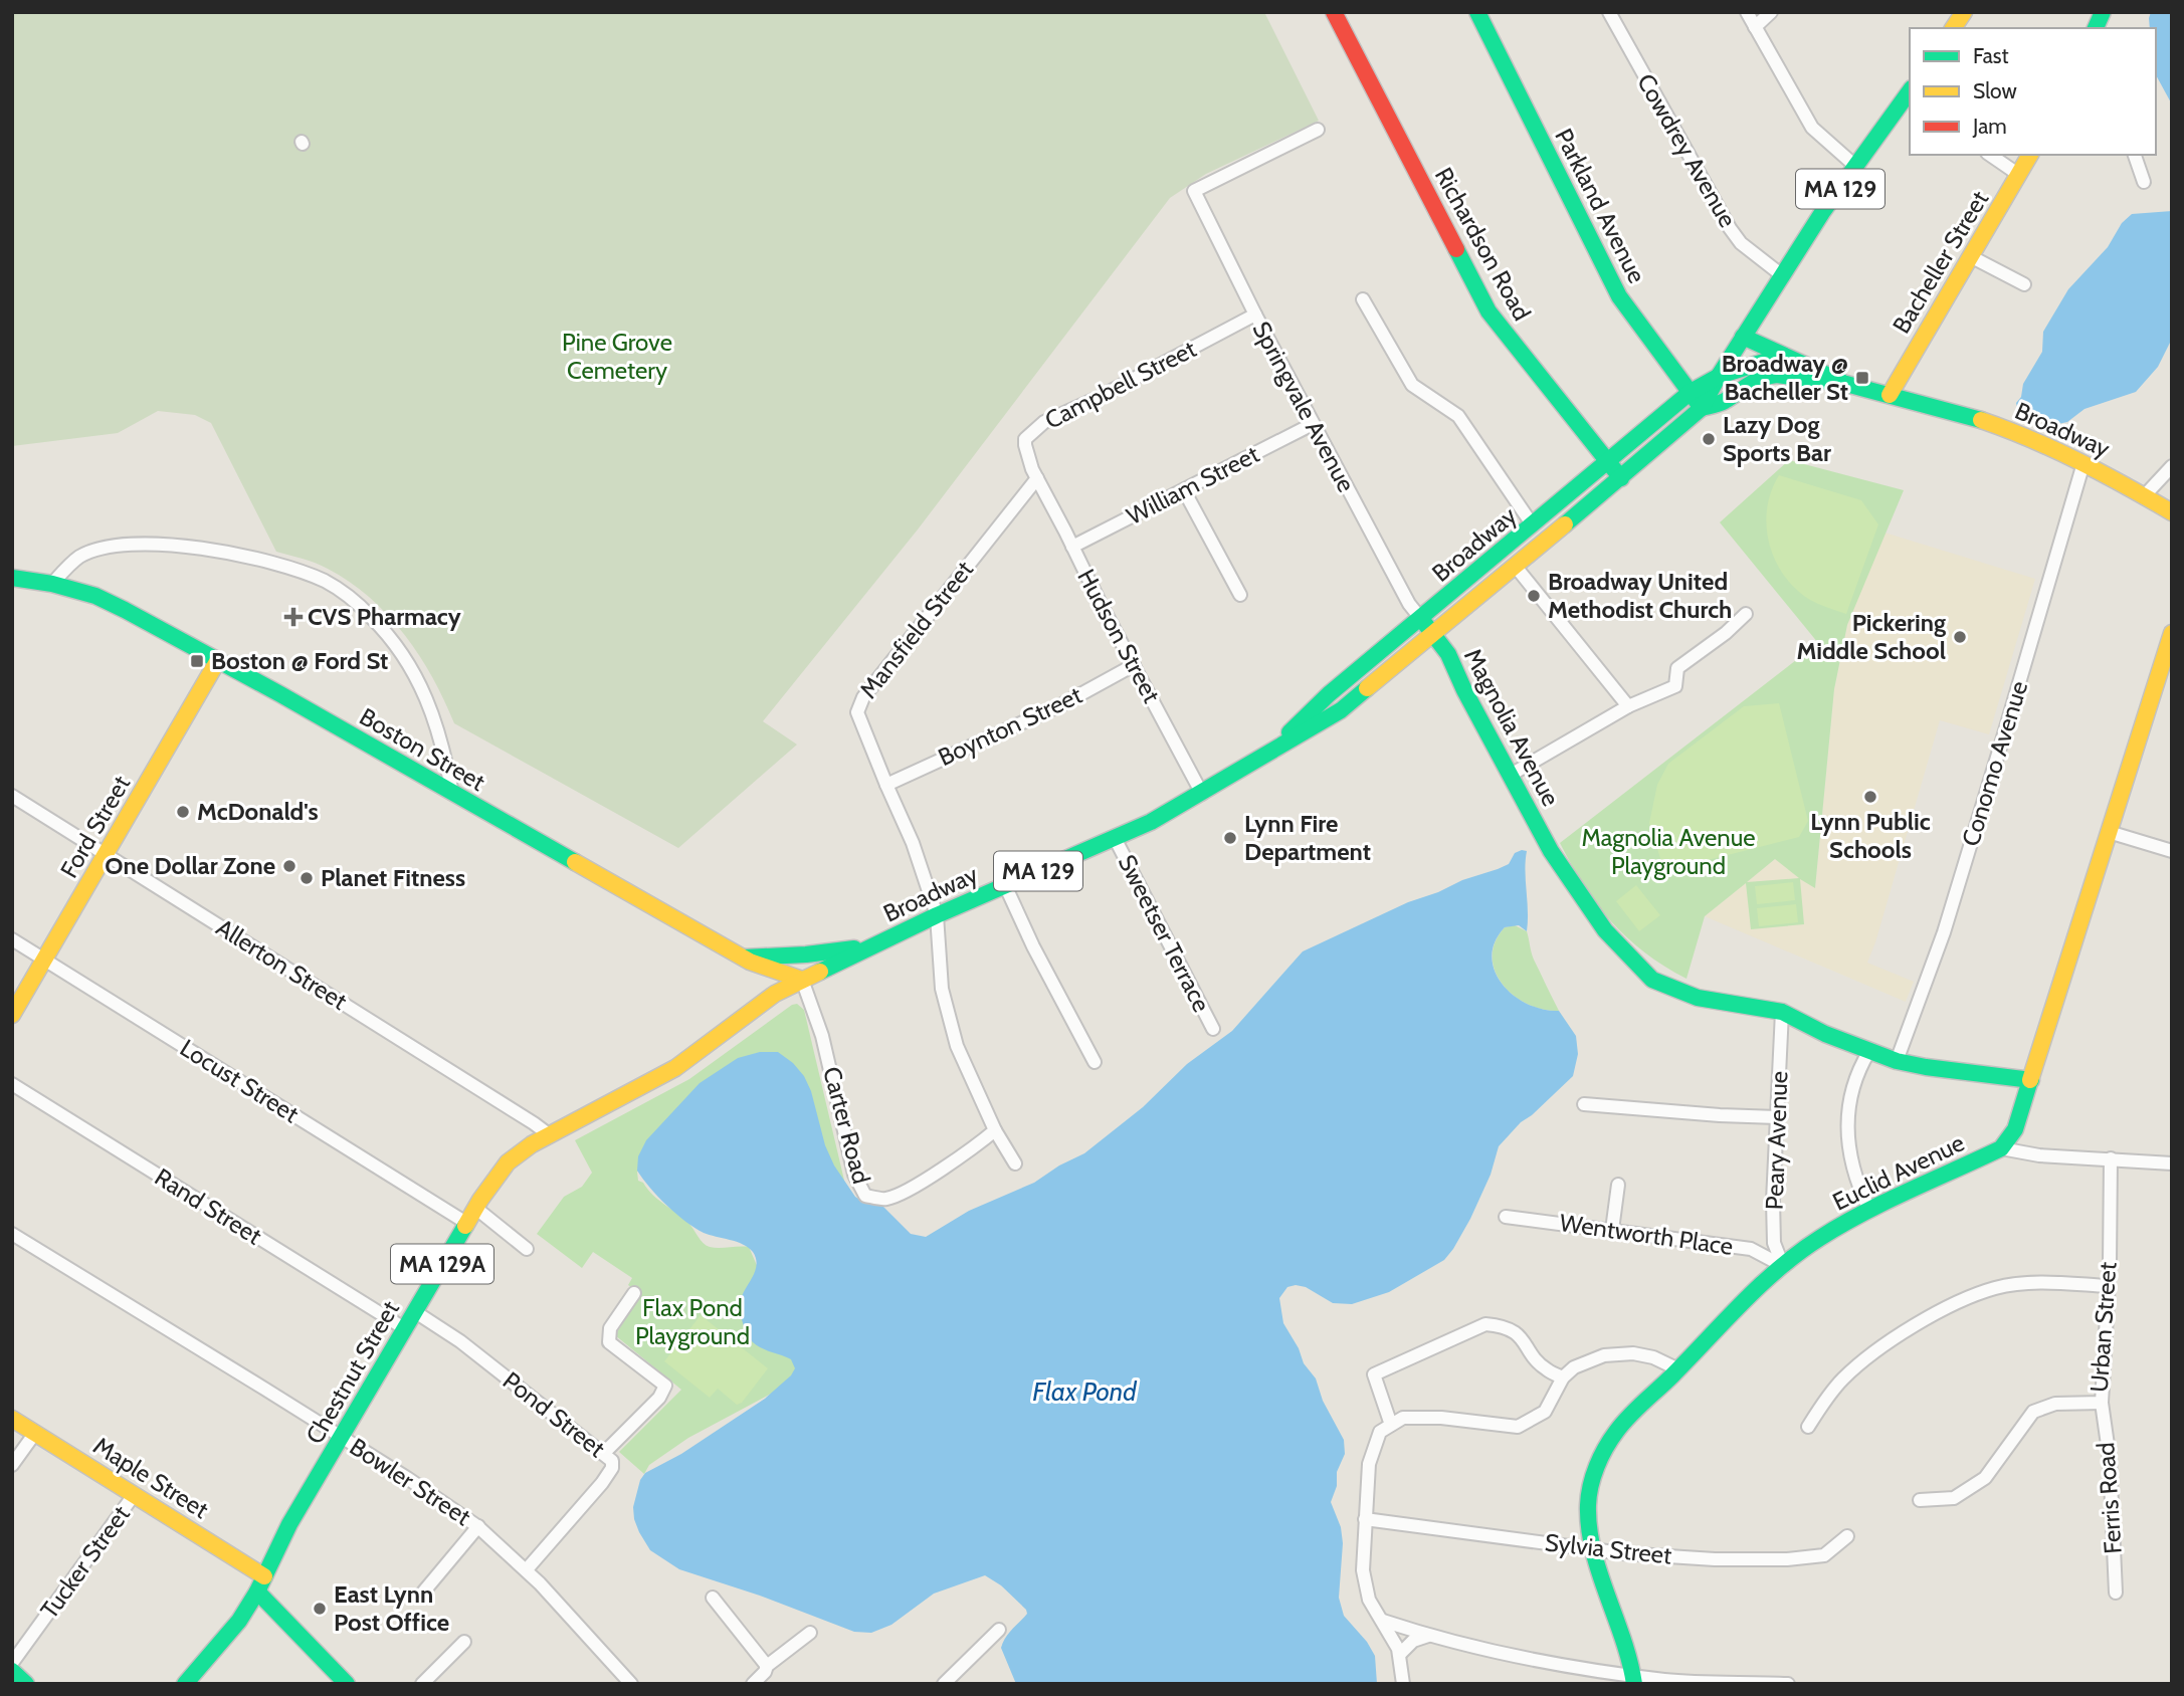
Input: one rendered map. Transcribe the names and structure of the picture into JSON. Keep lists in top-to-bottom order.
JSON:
{
  "streets": {
    "main road": [
      "MA 129",
      "Parkland Avenue",
      "Richardson Road",
      "Bacheller Street",
      "Broadway",
      "Magnolia Avenue",
      "Boston Street",
      "Ford Street",
      "Euclid Avenue",
      "MA 129A",
      "Chestnut Street",
      "Maple Street"
    ],
    "street": [
      "Cowdrey Avenue",
      "Campbell Street",
      "Springvale Avenue",
      "William Street",
      "Mansfield Street",
      "Hudson Street",
      "Boynton Street",
      "Conomo Avenue",
      "Sweetser Terrace",
      "Allerton Street",
      "Locust Street",
      "Carter Road",
      "Peary Avenue",
      "Rand Street",
      "Wentworth Place",
      "Urban Street",
      "Pond Street",
      "Bowler Street",
      "Ferris Road",
      "Sylvia Street",
      "Tucker Street"
    ]
  },
  "crossings": [
    ["Cowdrey Avenue", "MA 129"],
    ["MA 129", "Broadway"],
    ["MA 129", "Boston Street"],
    ["Parkland Avenue", "Broadway"],
    ["Richardson Road", "Broadway"],
    ["Bacheller Street", "Broadway"],
    ["Campbell Street", "Springvale Avenue"],
    ["Campbell Street", "Mansfield Street"],
    ["Campbell Street", "Hudson Street"],
    ["Springvale Avenue", "Broadway"],
    ["Springvale Avenue", "William Street"],
    ["Springvale Avenue", "Magnolia Avenue"],
    ["Broadway", "Mansfield Street"],
    ["Broadway", "Hudson Street"],
    ["Broadway", "Magnolia Avenue"],
    ["Broadway", "Boston Street"],
    ["Broadway", "Conomo Avenue"],
    ["Broadway", "Sweetser Terrace"],
    ["Broadway", "Carter Road"],
    ["Broadway", "Chestnut Street"],
    ["William Street", "Hudson Street"],
    ["Mansfield Street", "Hudson Street"],
    ["Mansfield Street", "Boynton Street"],
    ["Hudson Street", "Boynton Street"],
    ["Magnolia Avenue", "Conomo Avenue"],
    ["Magnolia Avenue", "Peary Avenue"],
    ["Magnolia Avenue", "Euclid Avenue"],
    ["Boston Street", "Ford Street"],
    ["Boston Street", "Carter Road"],
    ["Boston Street", "Chestnut Street"],
    ["Ford Street", "Allerton Street"],
    ["Ford Street", "Locust Street"],
    ["Allerton Street", "Chestnut Street"],
    ["Locust Street", "Chestnut Street"],
    ["Carter Road", "Chestnut Street"],
    ["Peary Avenue", "Euclid Avenue"],
    ["Peary Avenue", "Wentworth Place"],
    ["Euclid Avenue", "Wentworth Place"],
    ["Euclid Avenue", "Sylvia Street"],
    ["Rand Street", "Chestnut Street"],
    ["Urban Street", "Ferris Road"],
    ["Chestnut Street", "Pond Street"],
    ["Chestnut Street", "Maple Street"],
    ["Chestnut Street", "Bowler Street"],
    ["Pond Street", "Bowler Street"],
    ["Maple Street", "Tucker Street"]
  ],
  "water": ["Flax Pond"],
  "parks": ["Pine Grove Cemetery", "Magnolia Avenue Playground", "Flax Pond Playground"],
  "places": {
    "transit": ["Broadway @ Bacheller St", "Boston @ Ford St"],
    "other": [
      "Lazy Dog Sports Bar",
      "Broadway United Methodist Church",
      "Pickering Middle School",
      "Lynn Public Schools",
      "McDonald's",
      "Lynn Fire Department",
      "One Dollar Zone",
      "Planet Fitness",
      "East Lynn Post Office"
    ],
    "health": ["CVS Pharmacy"]
  },
  "legend": ["Fast", "Slow", "Jam"]
}
